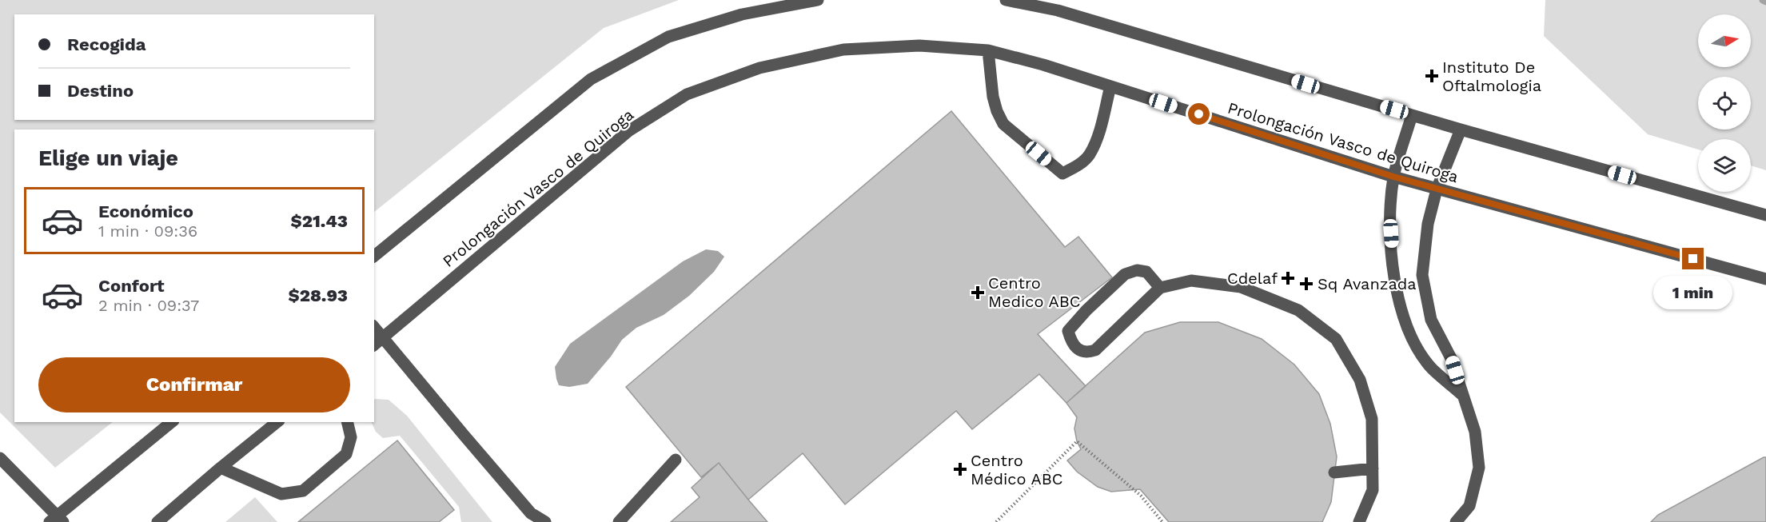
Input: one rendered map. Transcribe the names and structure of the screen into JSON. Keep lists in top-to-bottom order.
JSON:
{
  "streets": {
    "street": ["Prolongación Vasco de Quiroga"]
  },
  "places": {
    "health": [
      "Instituto De Oftalmologia",
      "Cdelaf",
      "Sq Avanzada",
      "Centro Medico ABC",
      "Centro Médico ABC"
    ]
  },
  "north": "right",
  "page": {
    "banner": ["Recogida", "Destino"],
    "heading": "Elige un viaje",
    "list": [
      {
        "name": "Económico",
        "note": "1 min · 09:36",
        "value": "$21.43"
      },
      {
        "name": "Confort",
        "note": "2 min · 09:37",
        "value": "$28.93"
      }
    ],
    "bubble": "1 min",
    "buttons": "Confirmar"
  }
}
